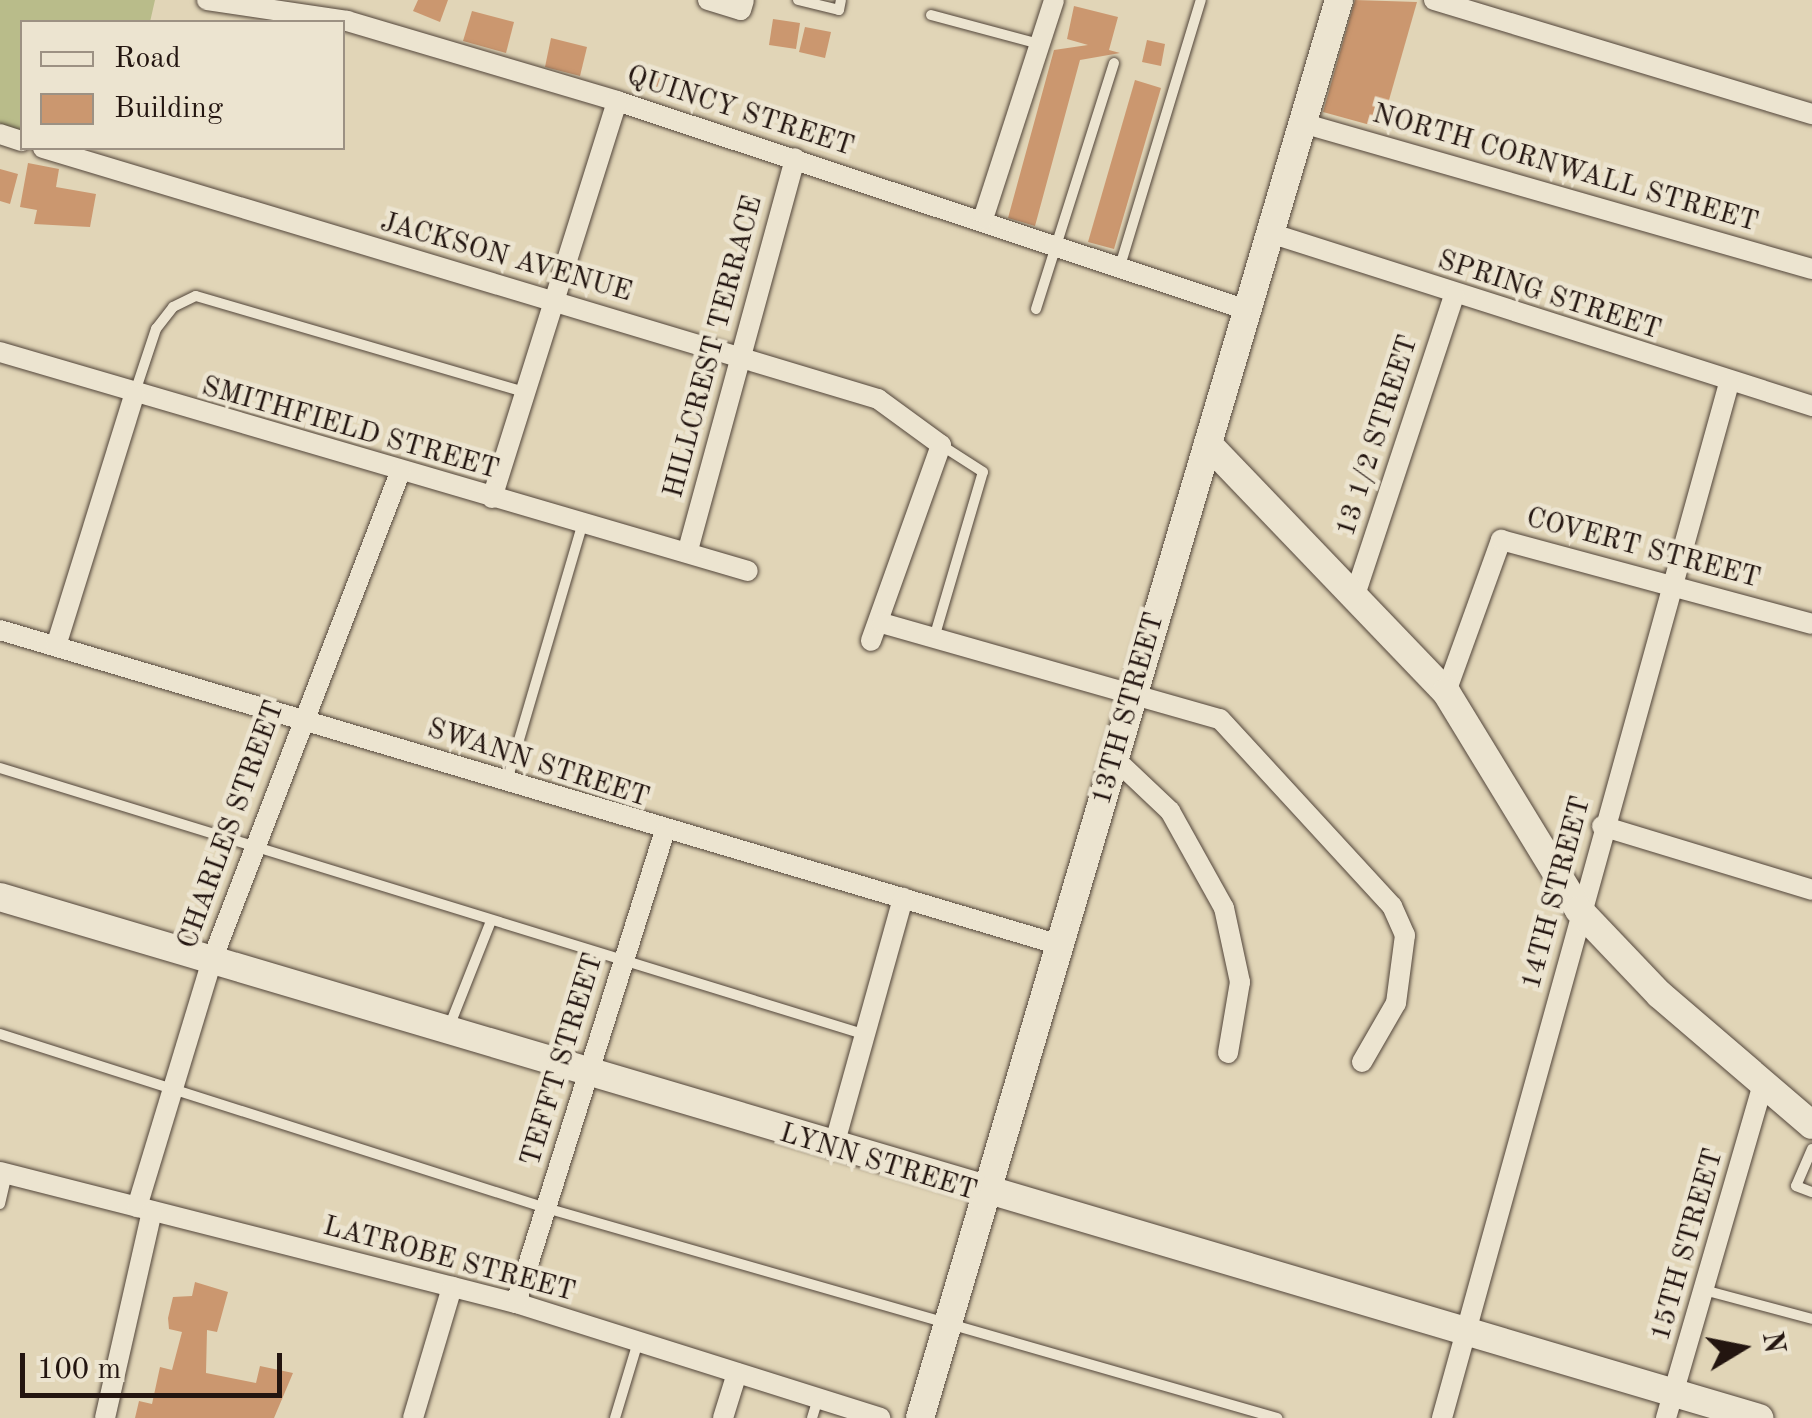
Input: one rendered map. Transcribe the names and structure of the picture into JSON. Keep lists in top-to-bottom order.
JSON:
{
  "streets": {
    "street": [
      "QUINCY STREET",
      "NORTH CORNWALL STREET",
      "JACKSON AVENUE",
      "SPRING STREET",
      "HILLCREST TERRACE",
      "SMITHFIELD STREET",
      "13 1/2 STREET",
      "COVERT STREET",
      "13TH STREET",
      "SWANN STREET",
      "CHARLES STREET",
      "14TH STREET",
      "TEFFT STREET",
      "LYNN STREET",
      "15TH STREET",
      "LATROBE STREET"
    ]
  },
  "crossings": [
    ["QUINCY STREET", "HILLCREST TERRACE"],
    ["QUINCY STREET", "13TH STREET"],
    ["NORTH CORNWALL STREET", "13TH STREET"],
    ["JACKSON AVENUE", "HILLCREST TERRACE"],
    ["SPRING STREET", "13 1/2 STREET"],
    ["SPRING STREET", "13TH STREET"],
    ["SPRING STREET", "14TH STREET"],
    ["HILLCREST TERRACE", "SMITHFIELD STREET"],
    ["SMITHFIELD STREET", "CHARLES STREET"],
    ["COVERT STREET", "14TH STREET"],
    ["13TH STREET", "SWANN STREET"],
    ["13TH STREET", "LYNN STREET"],
    ["SWANN STREET", "CHARLES STREET"],
    ["SWANN STREET", "TEFFT STREET"],
    ["CHARLES STREET", "LYNN STREET"],
    ["CHARLES STREET", "LATROBE STREET"],
    ["14TH STREET", "LYNN STREET"],
    ["TEFFT STREET", "LYNN STREET"],
    ["TEFFT STREET", "LATROBE STREET"],
    ["LYNN STREET", "15TH STREET"]
  ],
  "legend": ["Road", "Building"],
  "scale_bar": "100 m",
  "north": "right"
}
